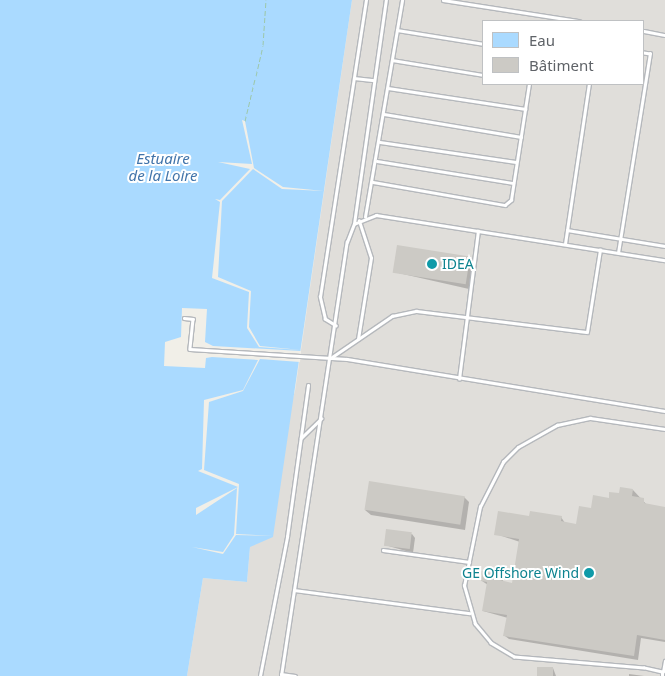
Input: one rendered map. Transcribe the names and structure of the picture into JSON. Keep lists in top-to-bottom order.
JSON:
{
  "water": ["Estuaire de la Loire"],
  "places": ["IDEA", "GE Offshore Wind"],
  "legend": ["Eau", "Bâtiment"]
}
